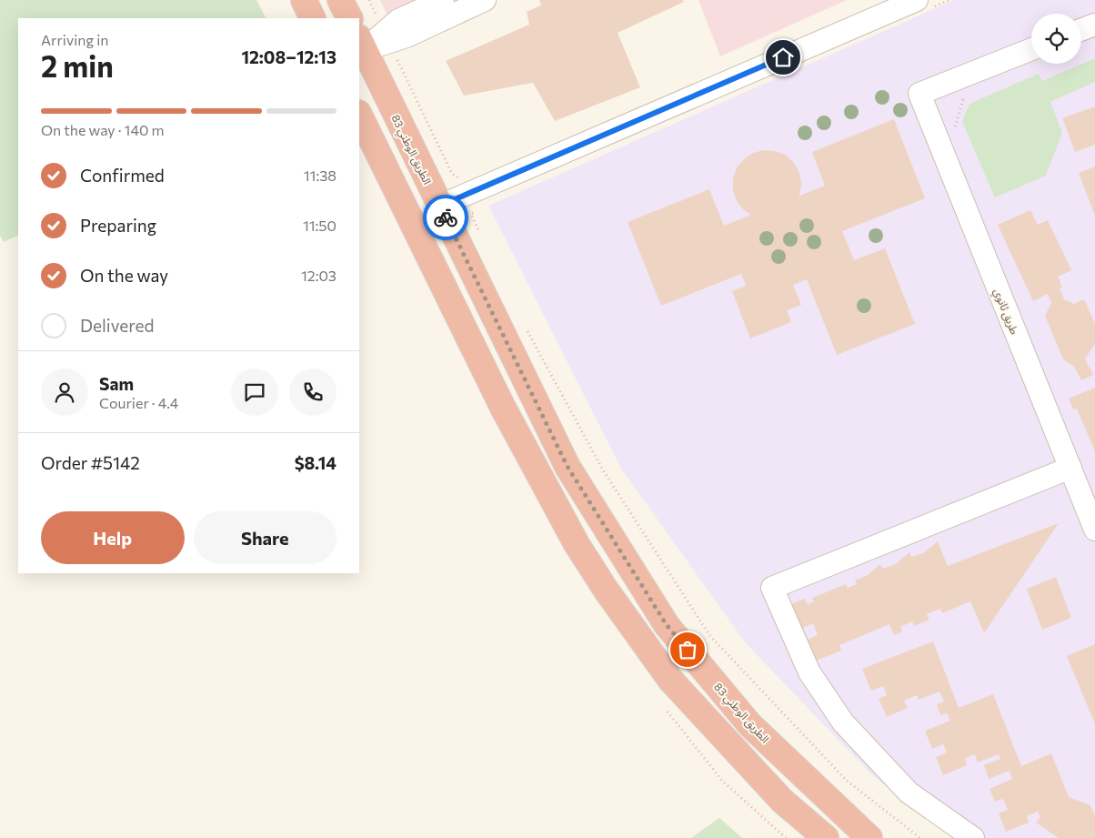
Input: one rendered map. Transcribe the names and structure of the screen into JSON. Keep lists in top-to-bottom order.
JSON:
{
  "streets": {
    "highway": ["الطريق الوطني 83"],
    "street": ["طريق ثانوي"]
  },
  "page": {
    "heading": ["2 min", "Arriving in", "12:08–12:13"],
    "panel": [
      "Sam",
      "Courier · 4.4",
      "Order #5142",
      "$8.14"
    ],
    "bar": "On the way · 140 m",
    "list": [
      ["Confirmed", "11:38"],
      ["Preparing", "11:50"],
      ["On the way", "12:03"],
      "Delivered"
    ],
    "buttons": ["Help", "Share"]
  }
}
